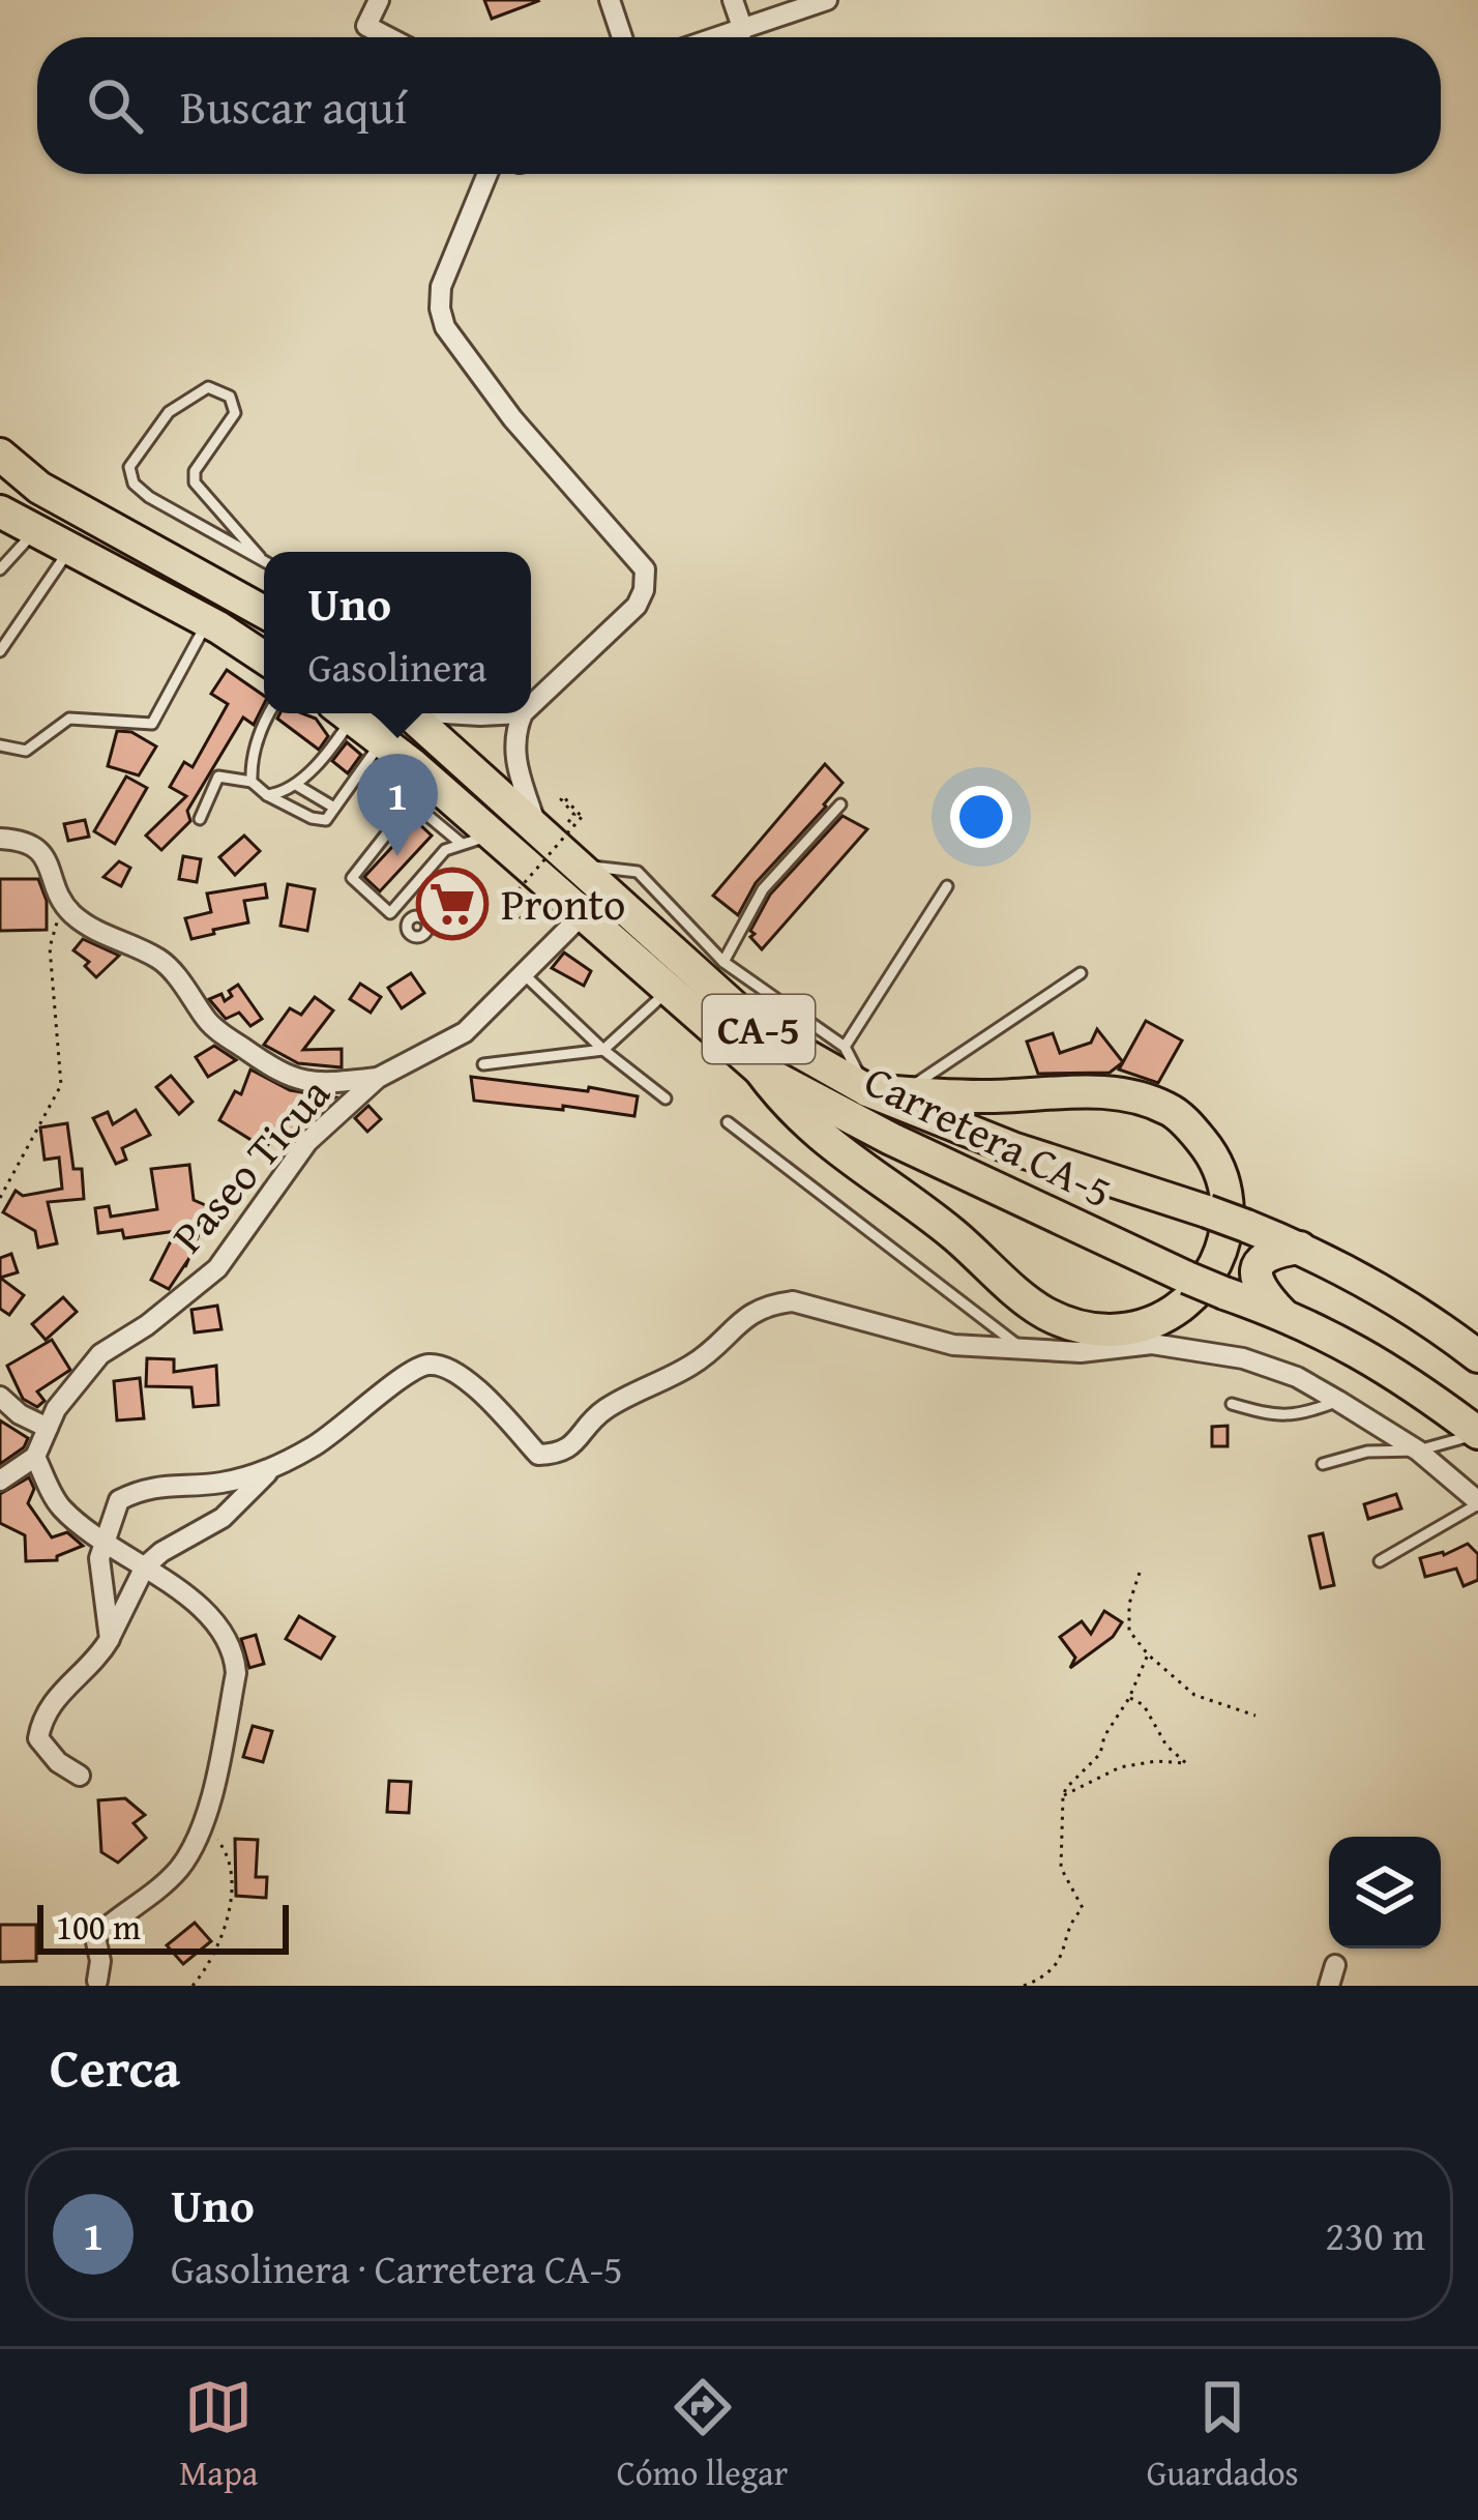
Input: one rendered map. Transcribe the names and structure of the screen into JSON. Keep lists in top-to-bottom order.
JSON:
{
  "streets": {
    "highway": ["CA-5", "Carretera CA-5"],
    "street": ["Paseo Ticua"]
  },
  "crossings": [
    ["Carretera CA-5", "Paseo Ticua"]
  ],
  "places": {
    "supermarket": ["Pronto"]
  },
  "scale_bar": "100 m",
  "page": {
    "search": "Buscar aquí",
    "popup": ["Uno", "Gasolinera"],
    "pins": "1",
    "scale": "100 m",
    "heading": "Cerca",
    "list": [
      {
        "mark": "1",
        "name": "Uno",
        "note": "Gasolinera · Carretera CA-5",
        "value": "230 m"
      }
    ],
    "nav": ["Mapa", "Cómo llegar", "Guardados"]
  }
}
